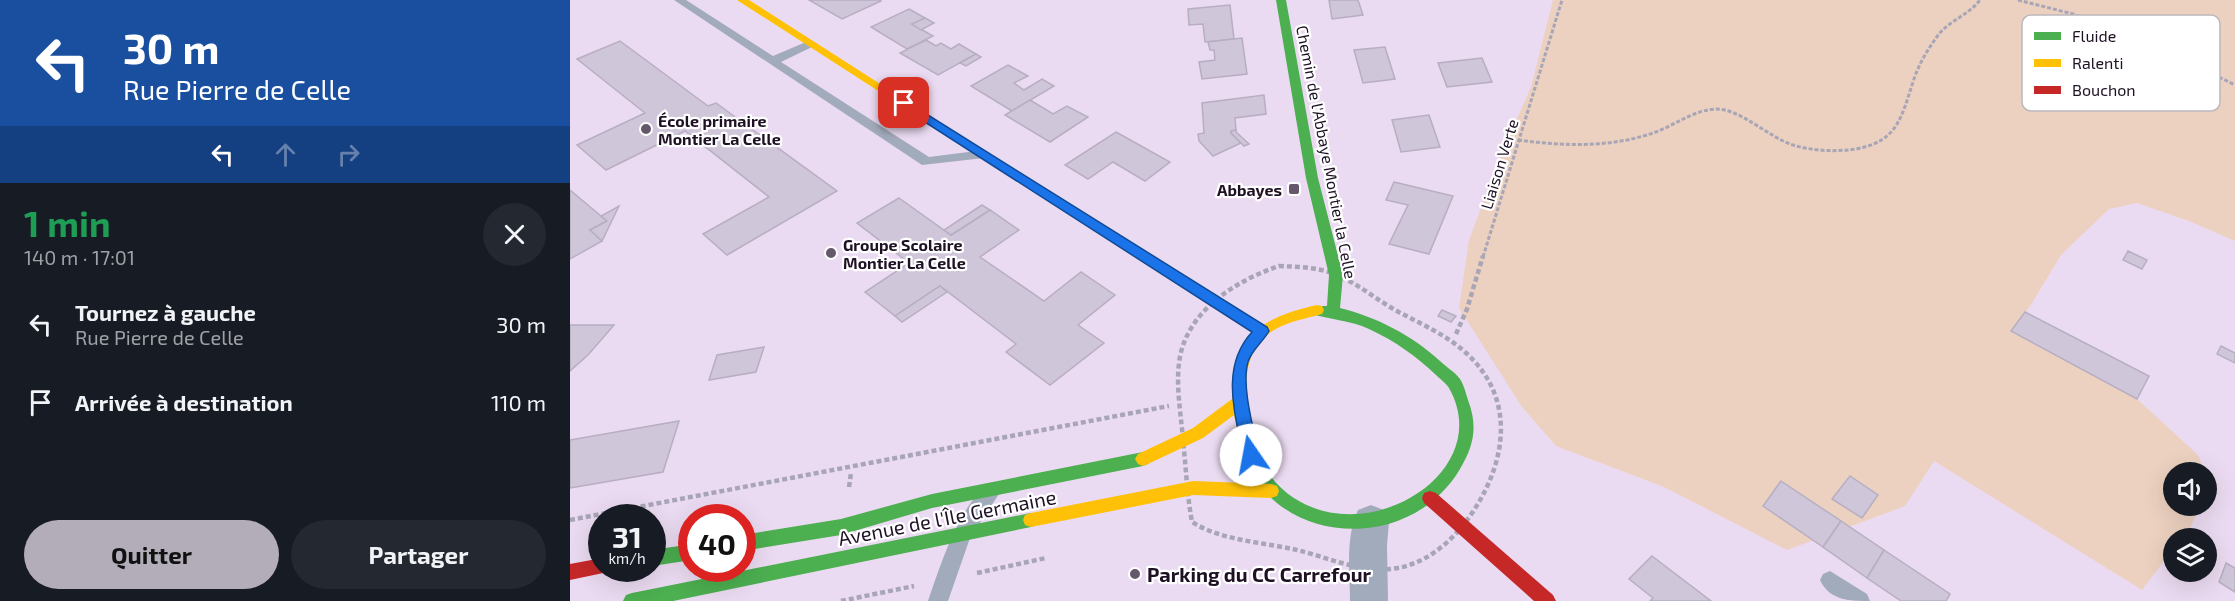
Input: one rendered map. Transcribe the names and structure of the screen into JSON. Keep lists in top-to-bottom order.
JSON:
{
  "streets": {
    "street": ["Chemin de l'Abbaye Montier la Celle", "Avenue de l'Île Germaine"],
    "path": ["Liaison Verte"]
  },
  "places": {
    "other": ["École primaire Montier La Celle", "Groupe Scolaire Montier La Celle", "Parking du CC Carrefour"],
    "transit": ["Abbayes"]
  },
  "legend": ["Fluide", "Ralenti", "Bouchon"],
  "page": {
    "turn": ["30 m", "Rue Pierre de Celle"],
    "heading": ["1 min", "140 m · 17:01"],
    "list": [
      {
        "name": "Tournez à gauche",
        "note": "Rue Pierre de Celle",
        "value": "30 m"
      },
      {
        "name": "Arrivée à destination",
        "value": "110 m"
      }
    ],
    "speed": "31 km/h",
    "limit": "40",
    "buttons": ["Quitter", "Partager"]
  }
}
